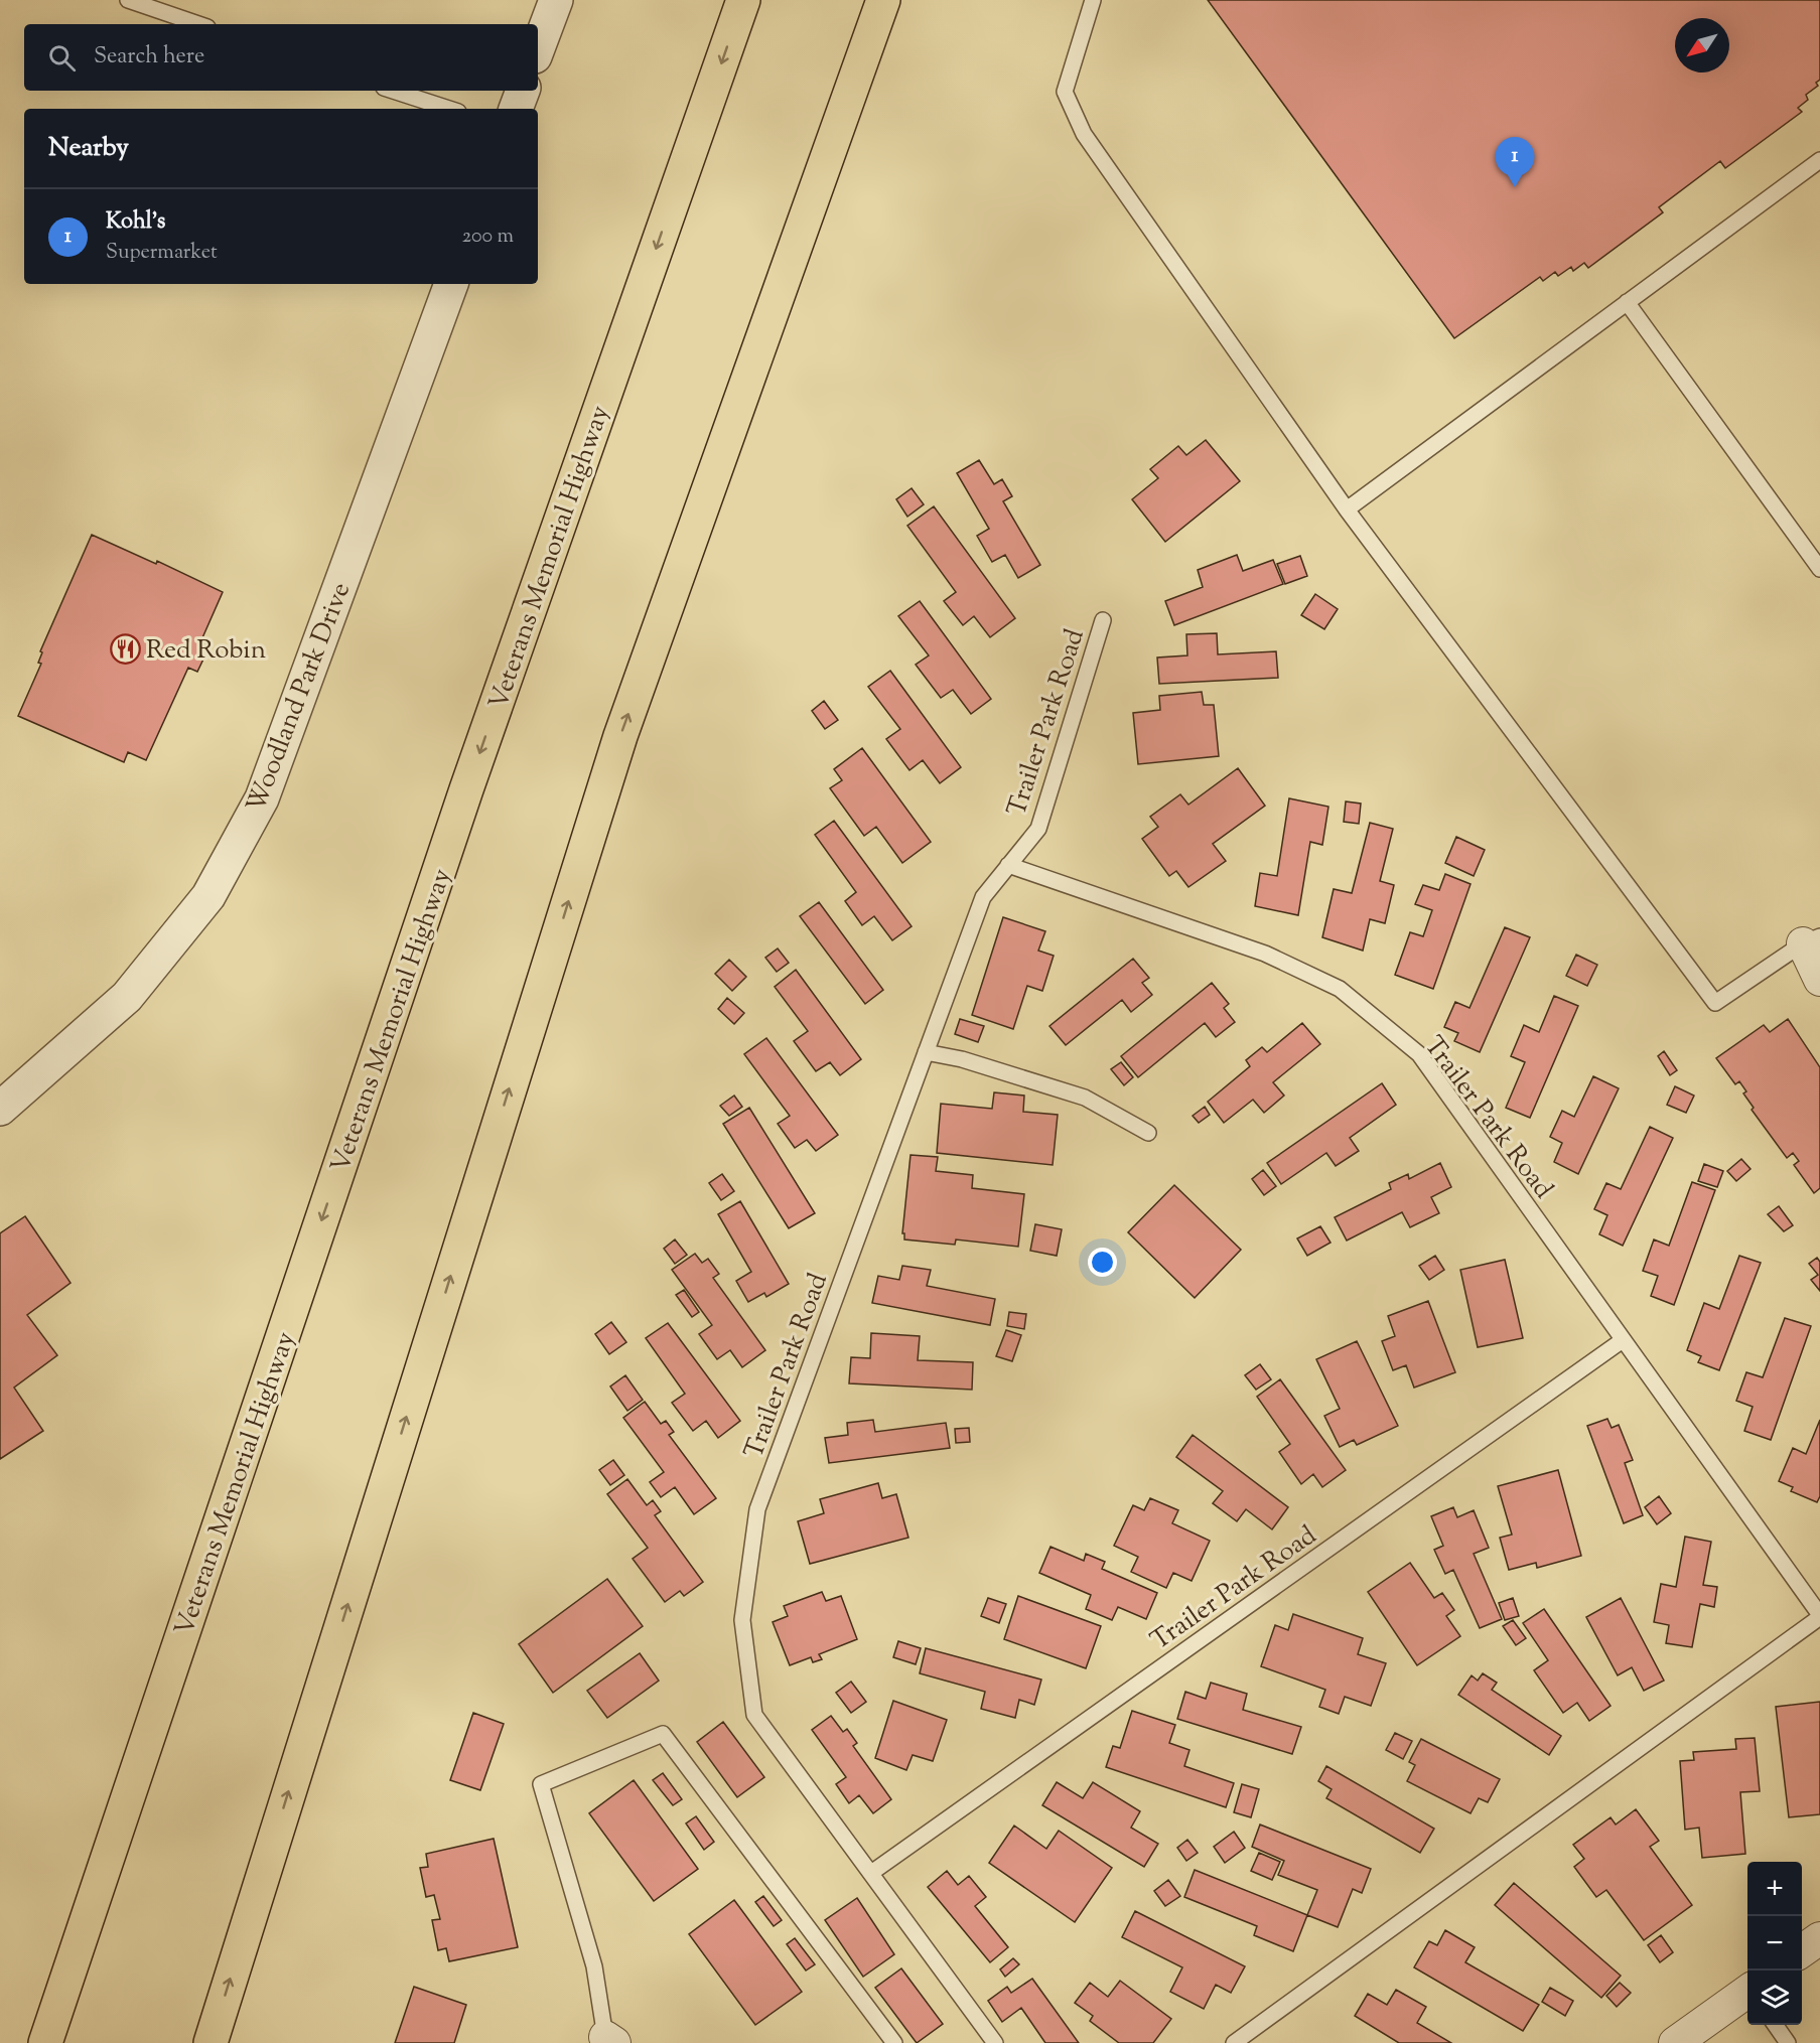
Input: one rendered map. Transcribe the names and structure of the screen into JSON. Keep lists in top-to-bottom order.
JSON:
{
  "streets": {
    "highway": ["Veterans Memorial Highway"],
    "street": ["Woodland Park Drive"],
    "lane": ["Trailer Park Road"]
  },
  "places": {
    "restaurant": ["Red Robin"]
  },
  "north": "bottom left",
  "page": {
    "search": "Search here",
    "heading": "Nearby",
    "pins": "1",
    "list": [
      {
        "mark": "1",
        "name": "Kohl's",
        "note": "Supermarket",
        "value": "200 m"
      }
    ],
    "map_buttons": ["+", "−"]
  }
}
